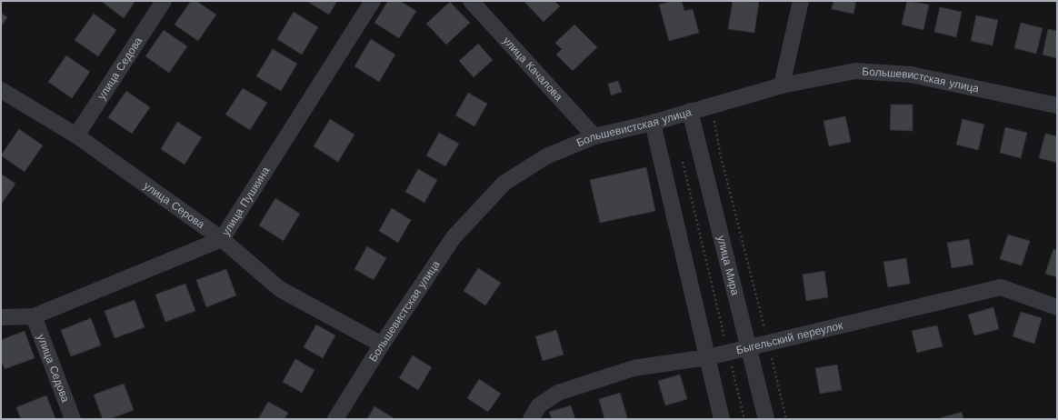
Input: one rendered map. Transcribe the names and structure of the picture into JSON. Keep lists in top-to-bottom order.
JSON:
{
  "streets": {
    "street": [
      "улица Седова",
      "улица Качалова",
      "Большевистская улица",
      "улица Пушкина",
      "улица Серова",
      "улица Мира",
      "Быгельский переулок"
    ]
  },
  "crossings": [
    ["улица Седова", "улица Пушкина"],
    ["улица Седова", "улица Серова"],
    ["улица Качалова", "Большевистская улица"],
    ["Большевистская улица", "улица Серова"],
    ["Большевистская улица", "улица Мира"],
    ["улица Пушкина", "улица Серова"],
    ["улица Мира", "Быгельский переулок"]
  ]
}
